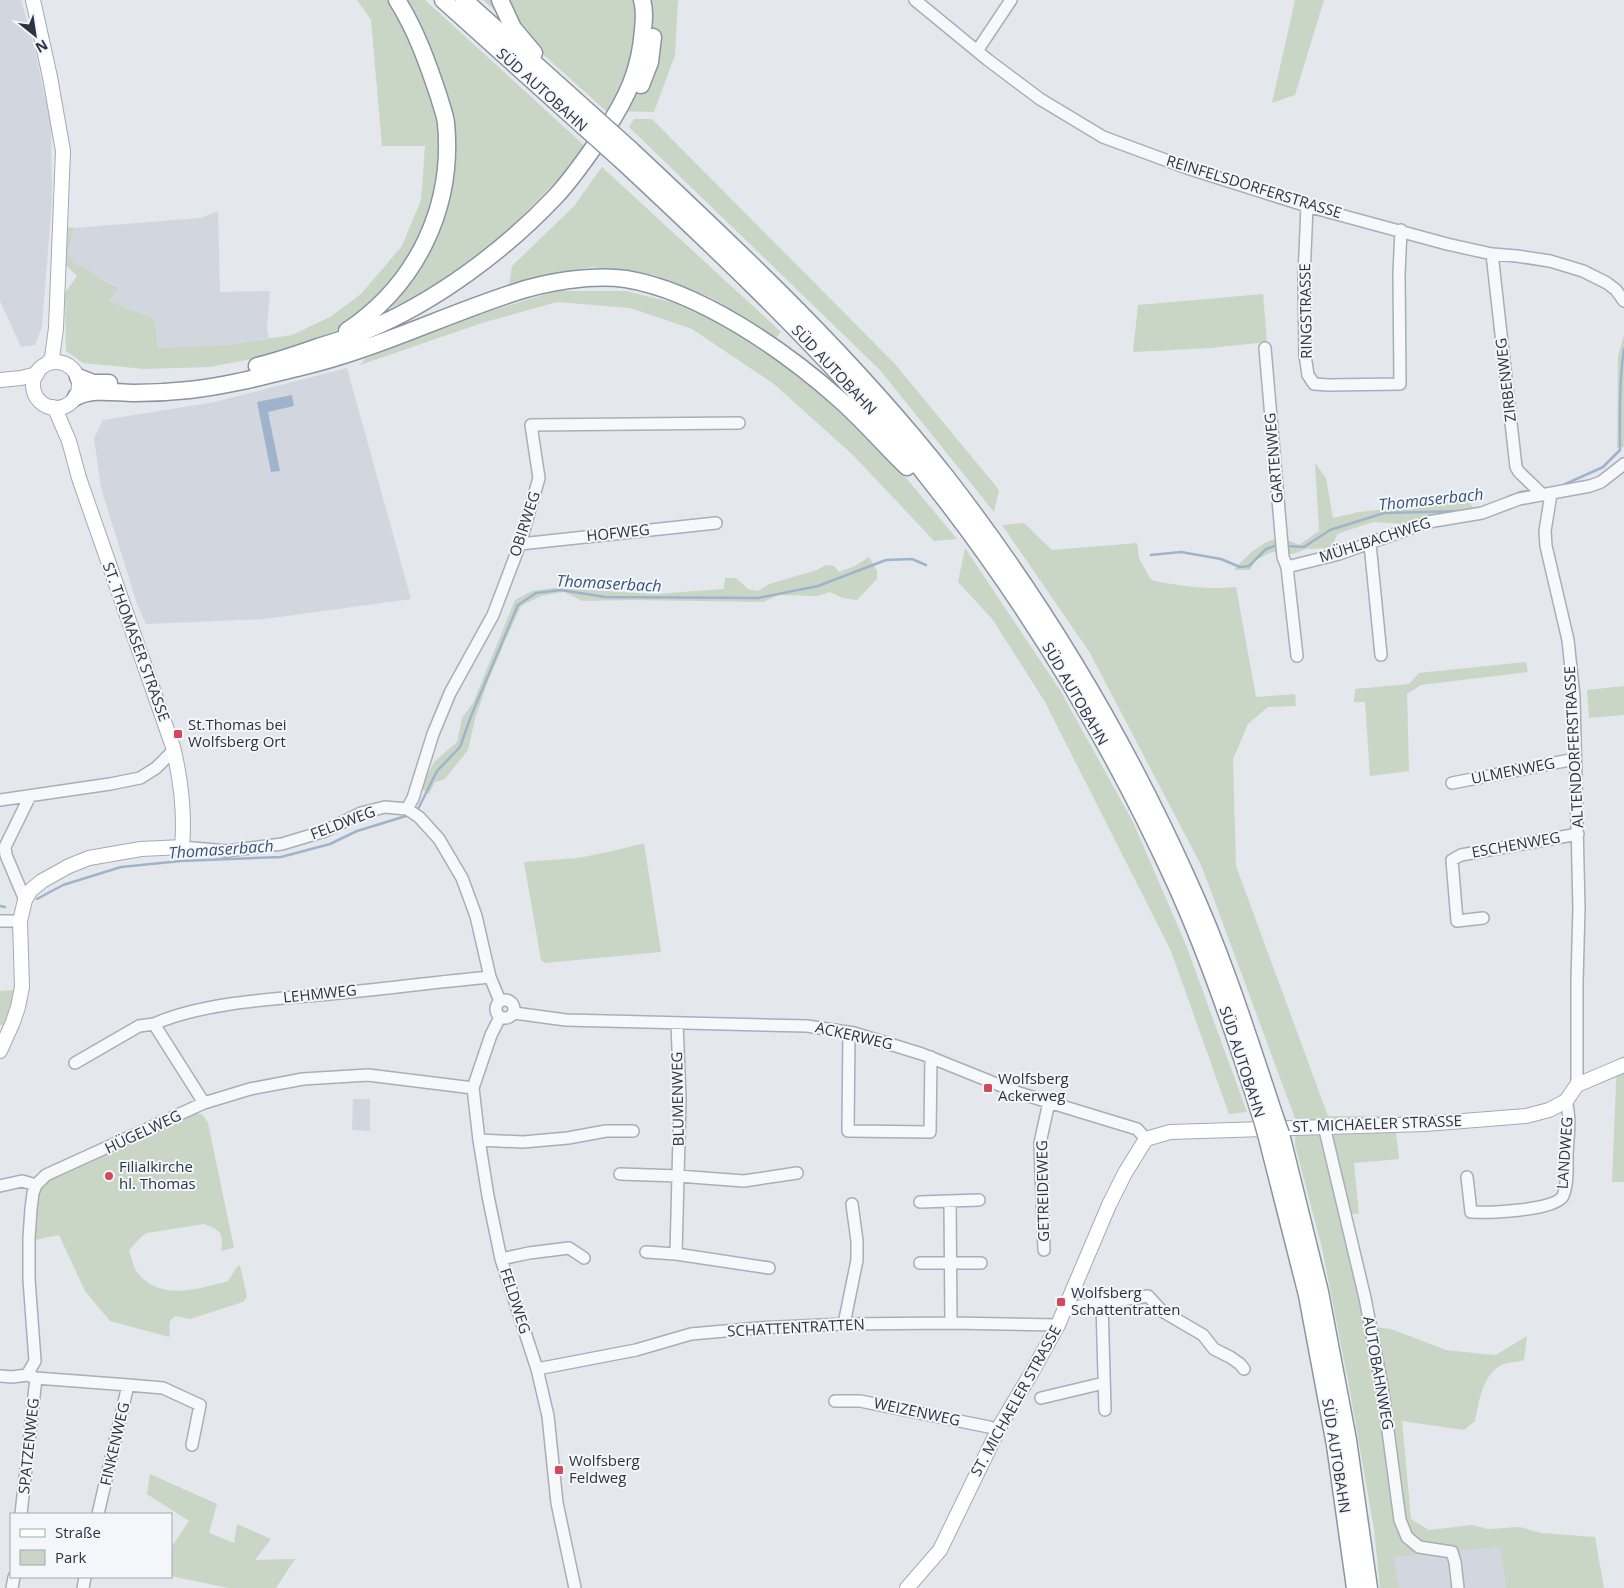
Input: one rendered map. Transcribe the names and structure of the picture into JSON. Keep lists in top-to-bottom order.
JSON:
{
  "streets": {
    "highway": ["SÜD AUTOBAHN"],
    "main road": ["ST. THOMASER STRASSE", "ST. MICHAELER STRASSE"],
    "street": [
      "REINFELSDORFERSTRASSE",
      "RINGSTRASSE",
      "ZIRBENWEG",
      "GARTENWEG",
      "OBIRWEG",
      "HOFWEG",
      "MÜHLBACHWEG",
      "ALTENDORFERSTRASSE",
      "ULMENWEG",
      "FELDWEG",
      "ESCHENWEG",
      "LEHMWEG",
      "ACKERWEG",
      "BLUMENWEG",
      "HÜGELWEG",
      "LANDWEG",
      "GETREIDEWEG",
      "SCHATTENTRATTEN",
      "AUTOBAHNWEG",
      "WEIZENWEG",
      "FINKENWEG",
      "SPATZENWEG"
    ]
  },
  "crossings": [
    ["REINFELSDORFERSTRASSE", "RINGSTRASSE"],
    ["REINFELSDORFERSTRASSE", "ZIRBENWEG"],
    ["ZIRBENWEG", "MÜHLBACHWEG"],
    ["ZIRBENWEG", "ALTENDORFERSTRASSE"],
    ["GARTENWEG", "MÜHLBACHWEG"],
    ["OBIRWEG", "HOFWEG"],
    ["OBIRWEG", "FELDWEG"],
    ["MÜHLBACHWEG", "ALTENDORFERSTRASSE"],
    ["ST. THOMASER STRASSE", "FELDWEG"],
    ["ALTENDORFERSTRASSE", "ULMENWEG"],
    ["ALTENDORFERSTRASSE", "ESCHENWEG"],
    ["FELDWEG", "ACKERWEG"],
    ["FELDWEG", "HÜGELWEG"],
    ["FELDWEG", "SCHATTENTRATTEN"],
    ["ACKERWEG", "BLUMENWEG"],
    ["ACKERWEG", "ST. MICHAELER STRASSE"],
    ["ACKERWEG", "GETREIDEWEG"],
    ["ST. MICHAELER STRASSE", "LANDWEG"],
    ["ST. MICHAELER STRASSE", "SCHATTENTRATTEN"],
    ["ST. MICHAELER STRASSE", "AUTOBAHNWEG"],
    ["ST. MICHAELER STRASSE", "WEIZENWEG"],
    ["FINKENWEG", "SPATZENWEG"]
  ],
  "water": ["Thomaserbach"],
  "places": {
    "transit": [
      "St.Thomas bei Wolfsberg Ort",
      "Wolfsberg Ackerweg",
      "Wolfsberg Schattentratten",
      "Wolfsberg Feldweg"
    ],
    "other": ["Filialkirche hl. Thomas"]
  },
  "legend": ["Straße", "Park"],
  "north": "bottom right"
}
